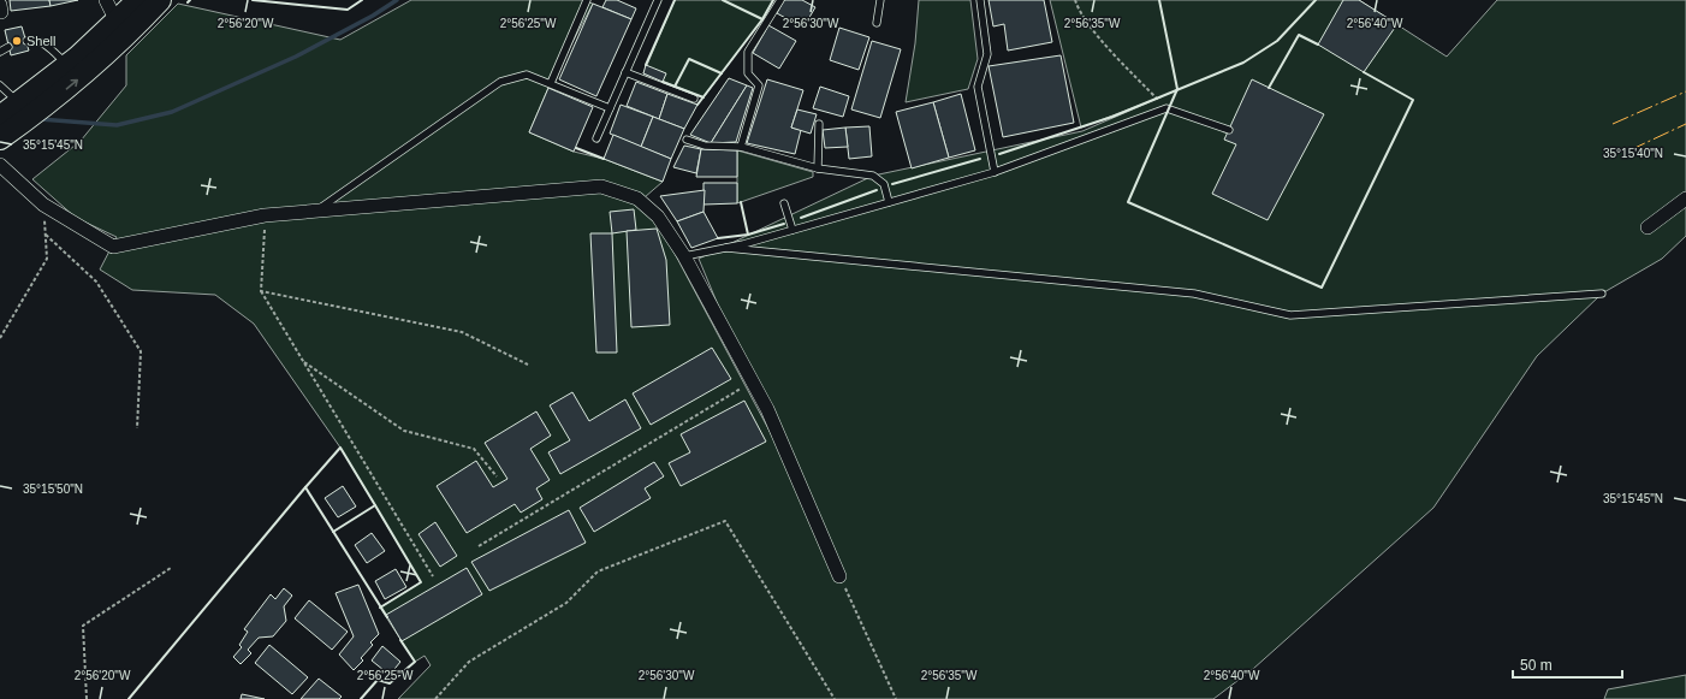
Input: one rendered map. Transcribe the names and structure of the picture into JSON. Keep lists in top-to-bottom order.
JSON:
{
  "places": ["Shell"],
  "scale_bar": "50 m",
  "coordinates": [
    "2°56'20\"W",
    "2°56'25\"W",
    "2°56'30\"W",
    "2°56'35\"W",
    "2°56'40\"W",
    "35°15'45\"N",
    "35°15'40\"N",
    "35°15'50\"N"
  ]
}
